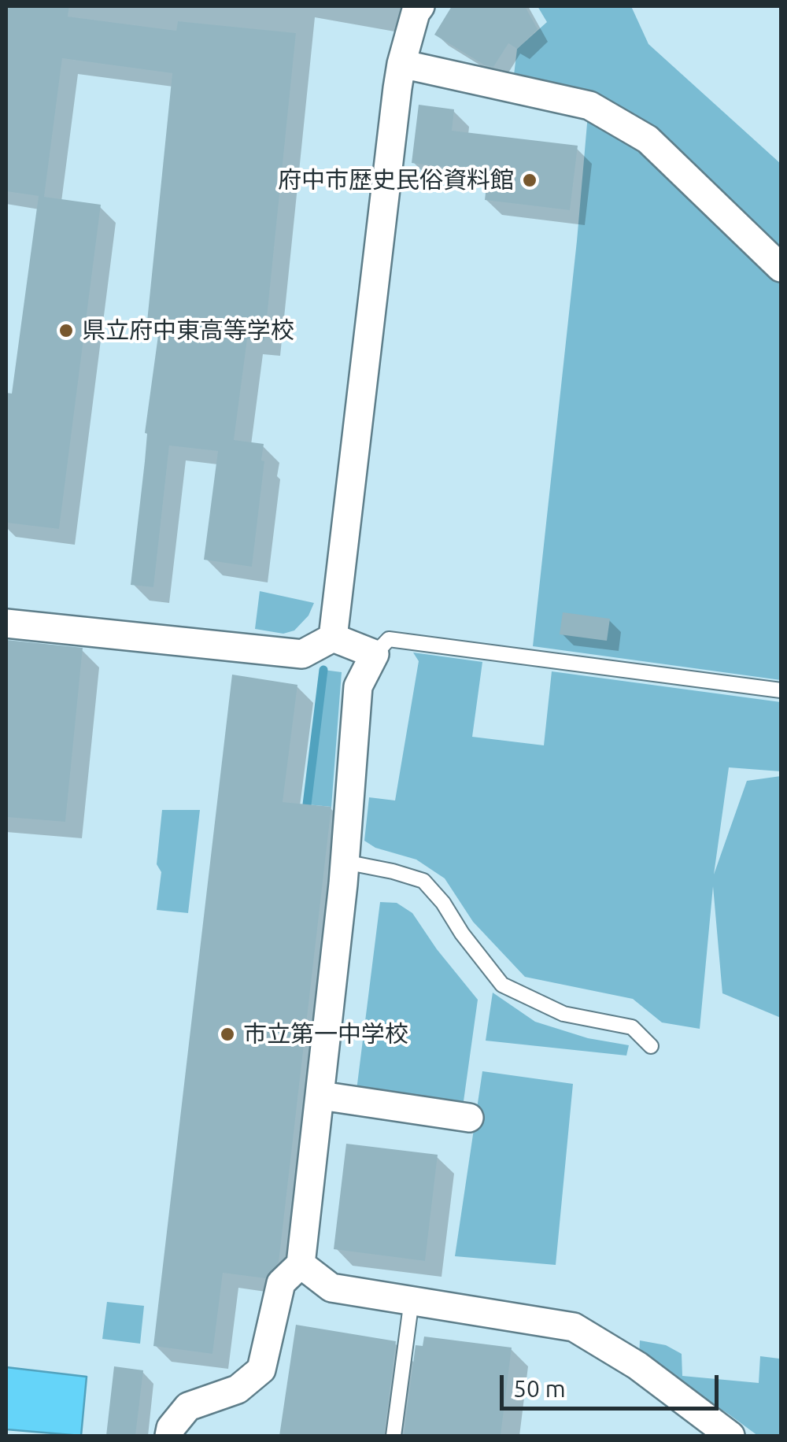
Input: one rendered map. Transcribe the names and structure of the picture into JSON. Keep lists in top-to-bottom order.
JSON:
{
  "places": ["府中市歴史民俗資料館", "県立府中東高等学校", "市立第一中学校"],
  "scale_bar": "50 m"
}
